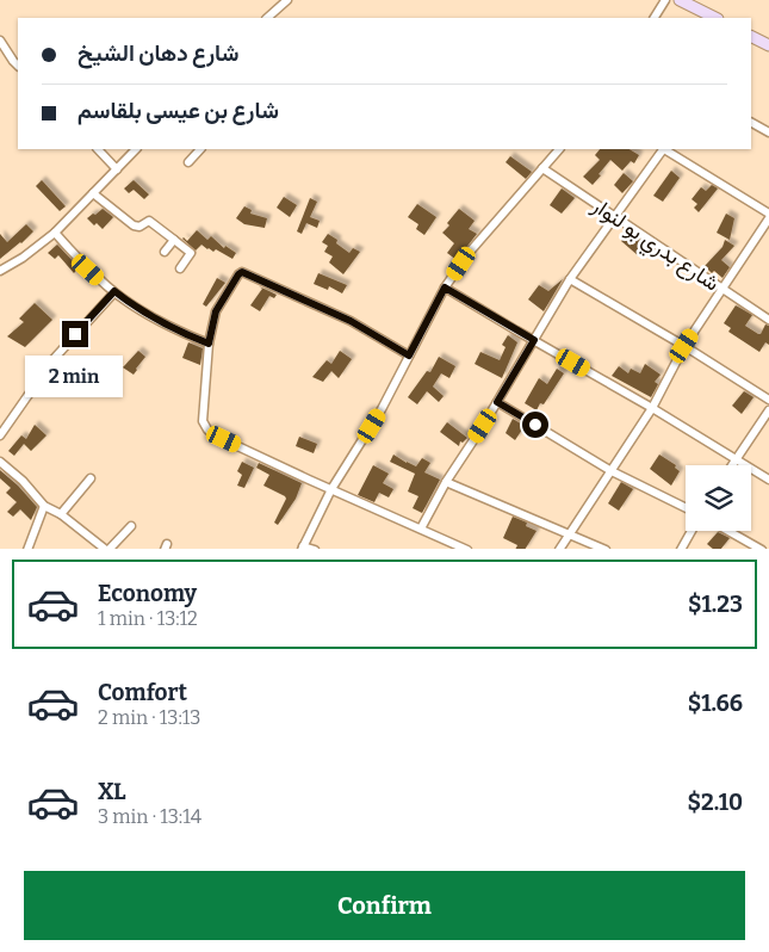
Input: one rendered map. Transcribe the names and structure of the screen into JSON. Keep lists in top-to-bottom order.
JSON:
{
  "streets": {
    "street": ["شارع بدري بو لنوار"]
  },
  "page": {
    "banner": ["شارع دهان الشيخ", "شارع بن عيسى بلقاسم"],
    "bubble": "2 min",
    "list": [
      {
        "name": "Economy",
        "note": "1 min · 13:12",
        "value": "$1.23"
      },
      {
        "name": "Comfort",
        "note": "2 min · 13:13",
        "value": "$1.66"
      },
      {
        "name": "XL",
        "note": "3 min · 13:14",
        "value": "$2.10"
      }
    ],
    "buttons": "Confirm"
  }
}
